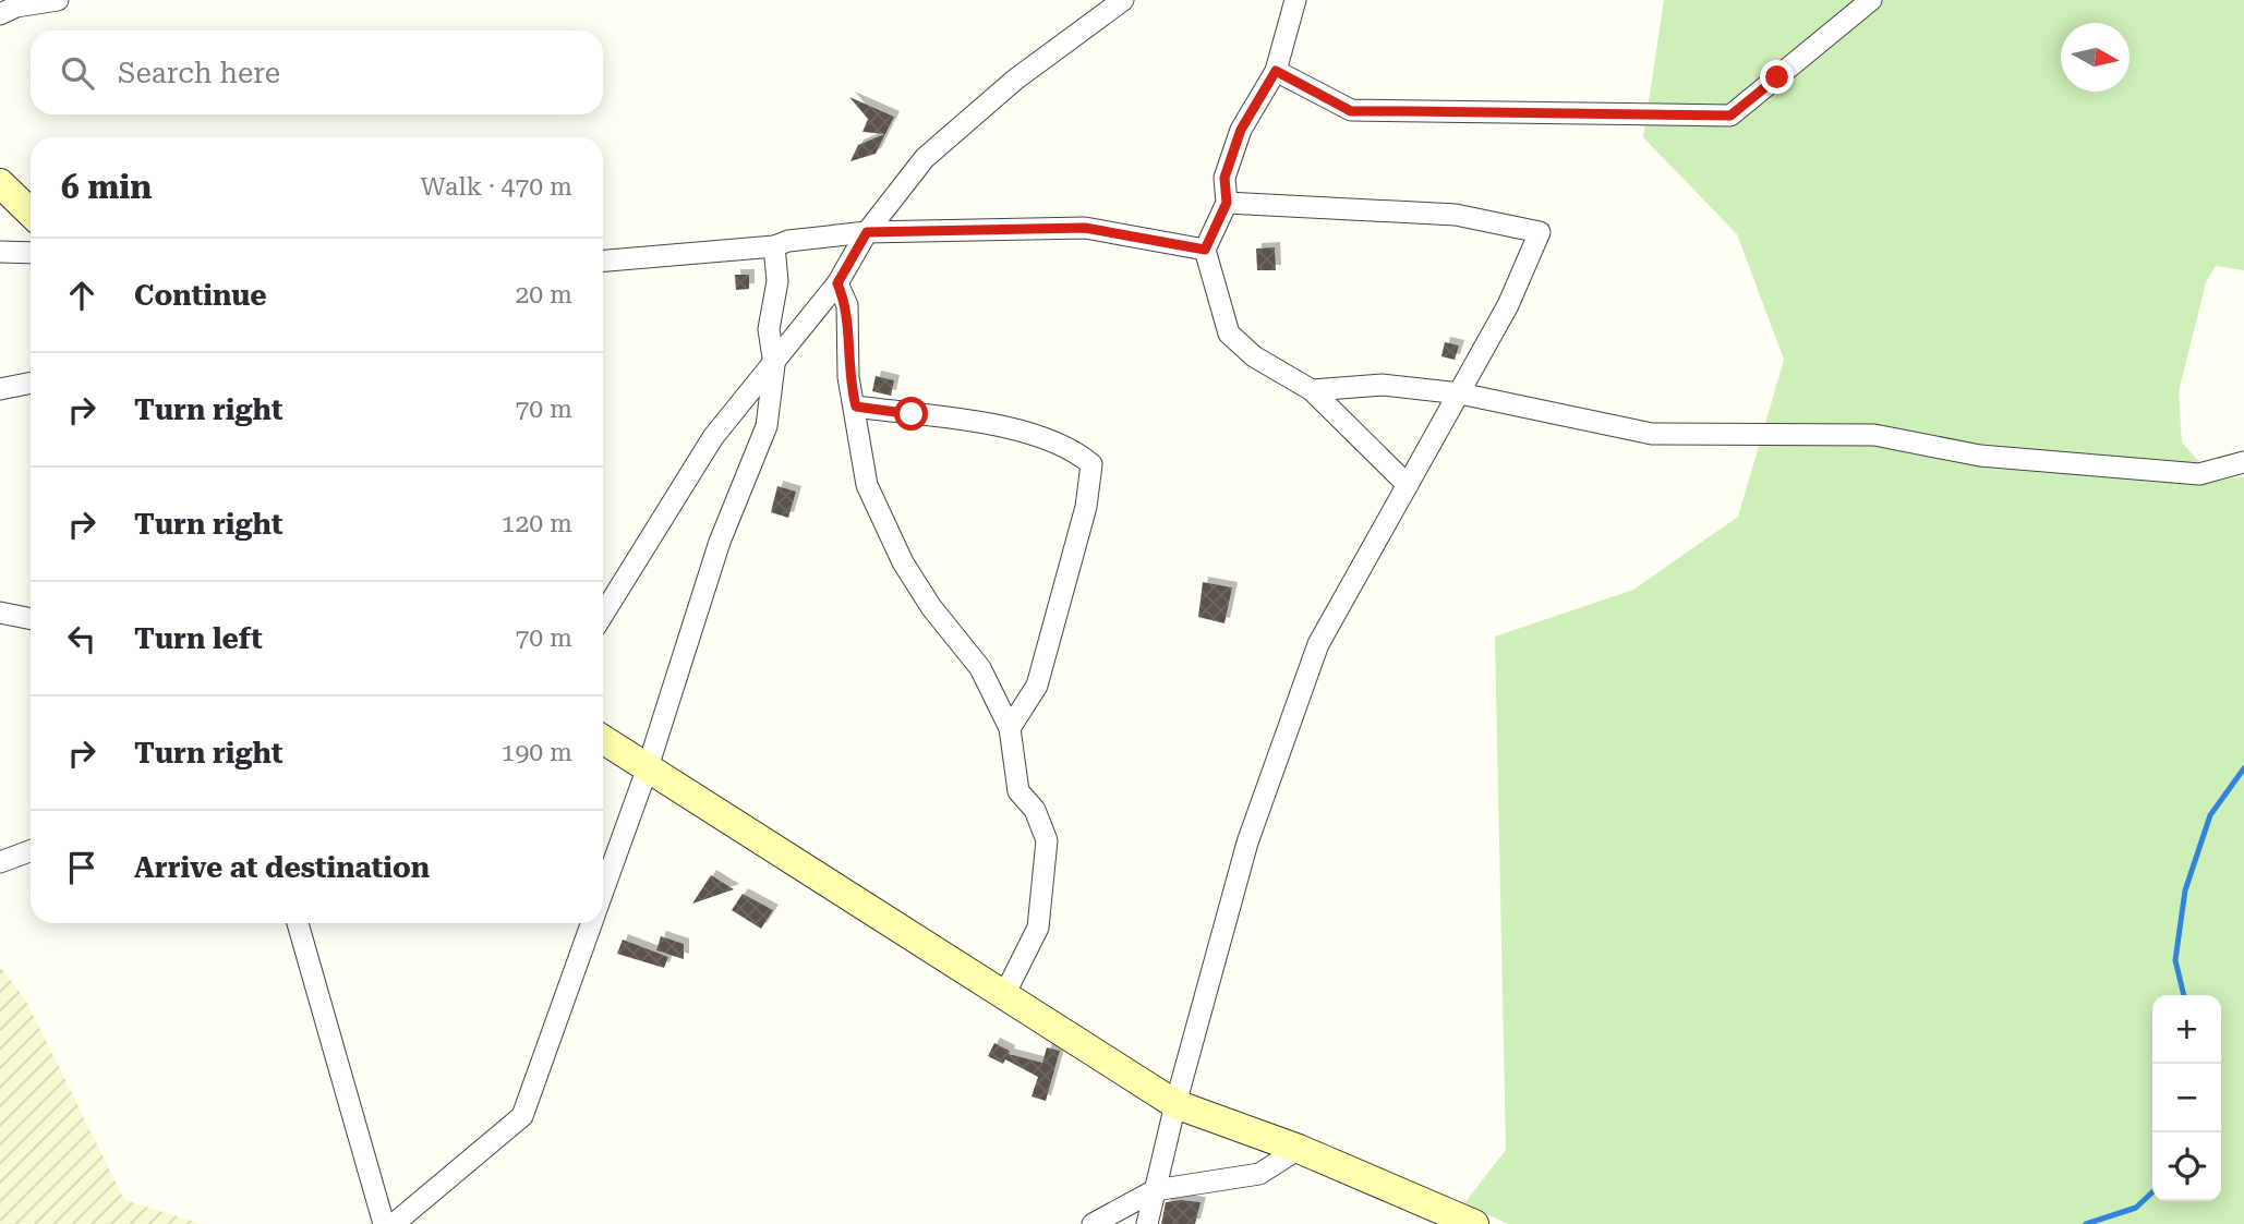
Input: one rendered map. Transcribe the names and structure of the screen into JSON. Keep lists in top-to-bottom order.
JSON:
{
  "north": "right",
  "page": {
    "search": "Search here",
    "heading": ["6 min", "Walk · 470 m"],
    "list": [
      ["Continue", "20 m"],
      ["Turn right", "70 m"],
      ["Turn right", "120 m"],
      ["Turn left", "70 m"],
      ["Turn right", "190 m"],
      "Arrive at destination"
    ],
    "map_buttons": ["+", "−"]
  }
}
